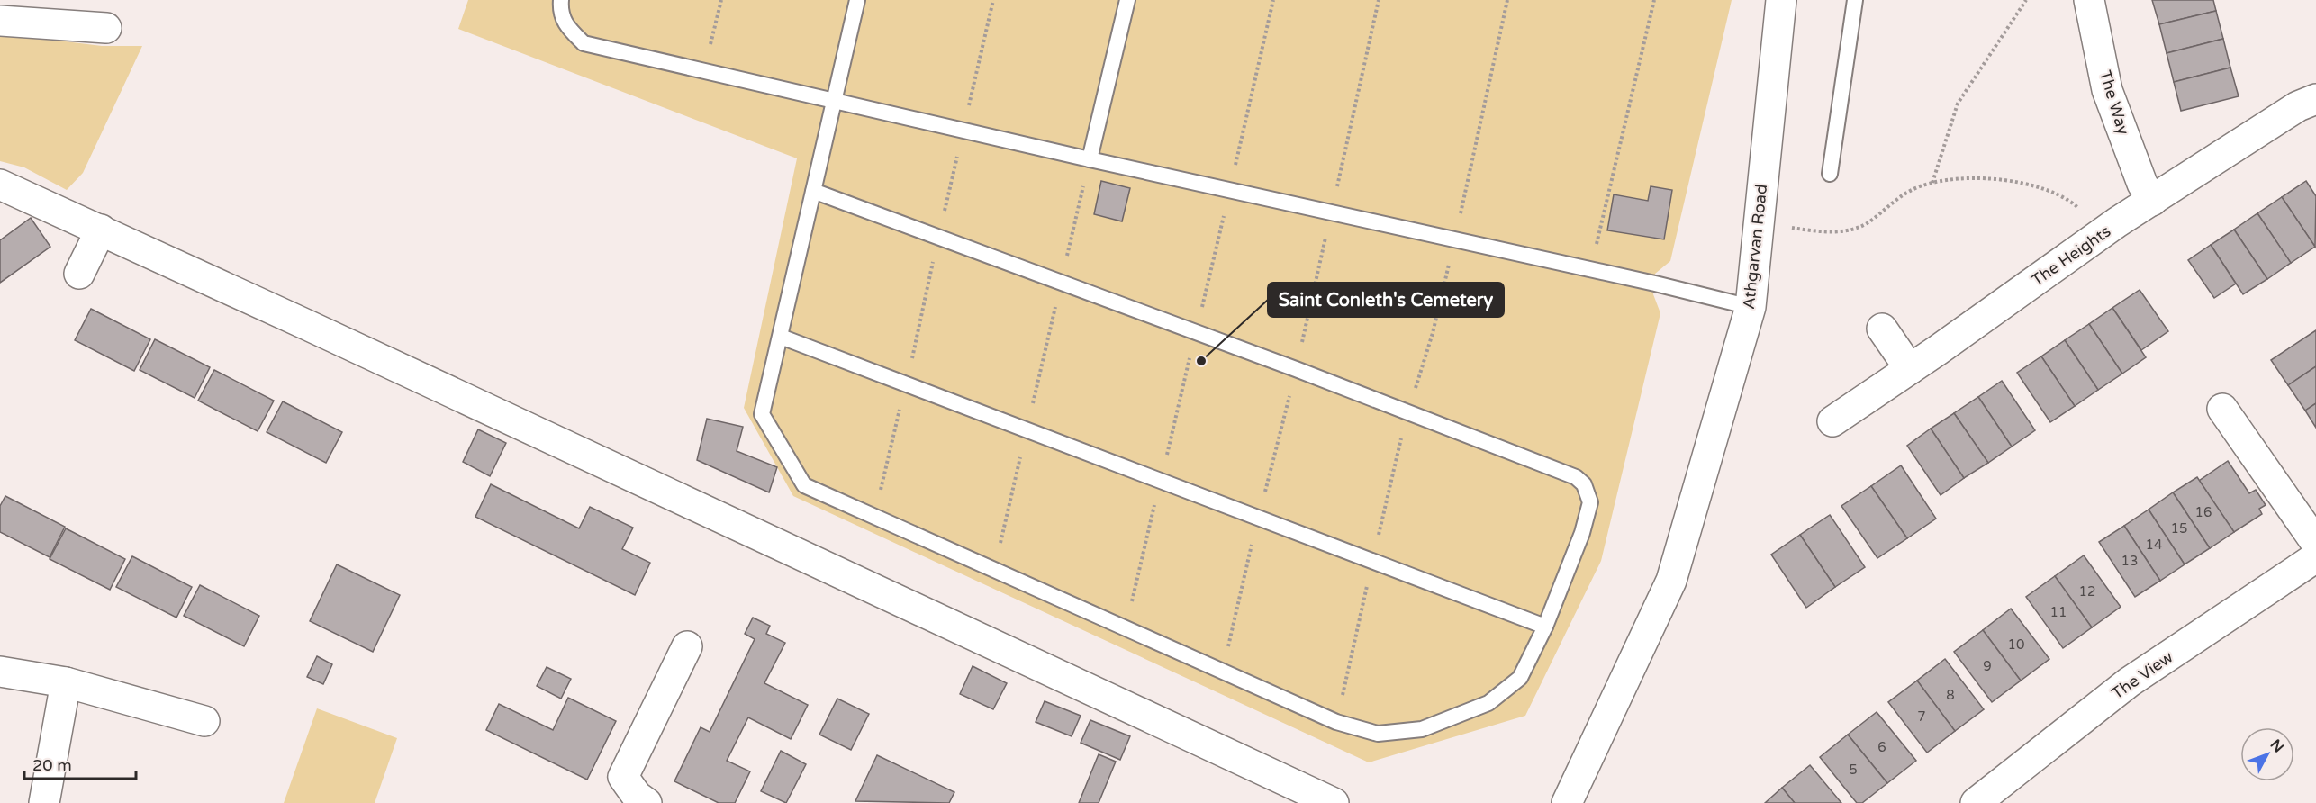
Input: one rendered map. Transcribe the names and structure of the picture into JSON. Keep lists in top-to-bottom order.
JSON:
{
  "streets": {
    "street": [
      "The Way",
      "Athgarvan Road",
      "The Heights",
      "The View"
    ]
  },
  "crossings": [
    ["The Way", "The Heights"]
  ],
  "places": ["Saint Conleth's Cemetery"],
  "house_numbers": [
    "16",
    "15",
    "14",
    "13",
    "12",
    "11",
    "10",
    "9",
    "8",
    "7",
    "6",
    "5"
  ],
  "scale_bar": "20 m",
  "north": "top right"
}
